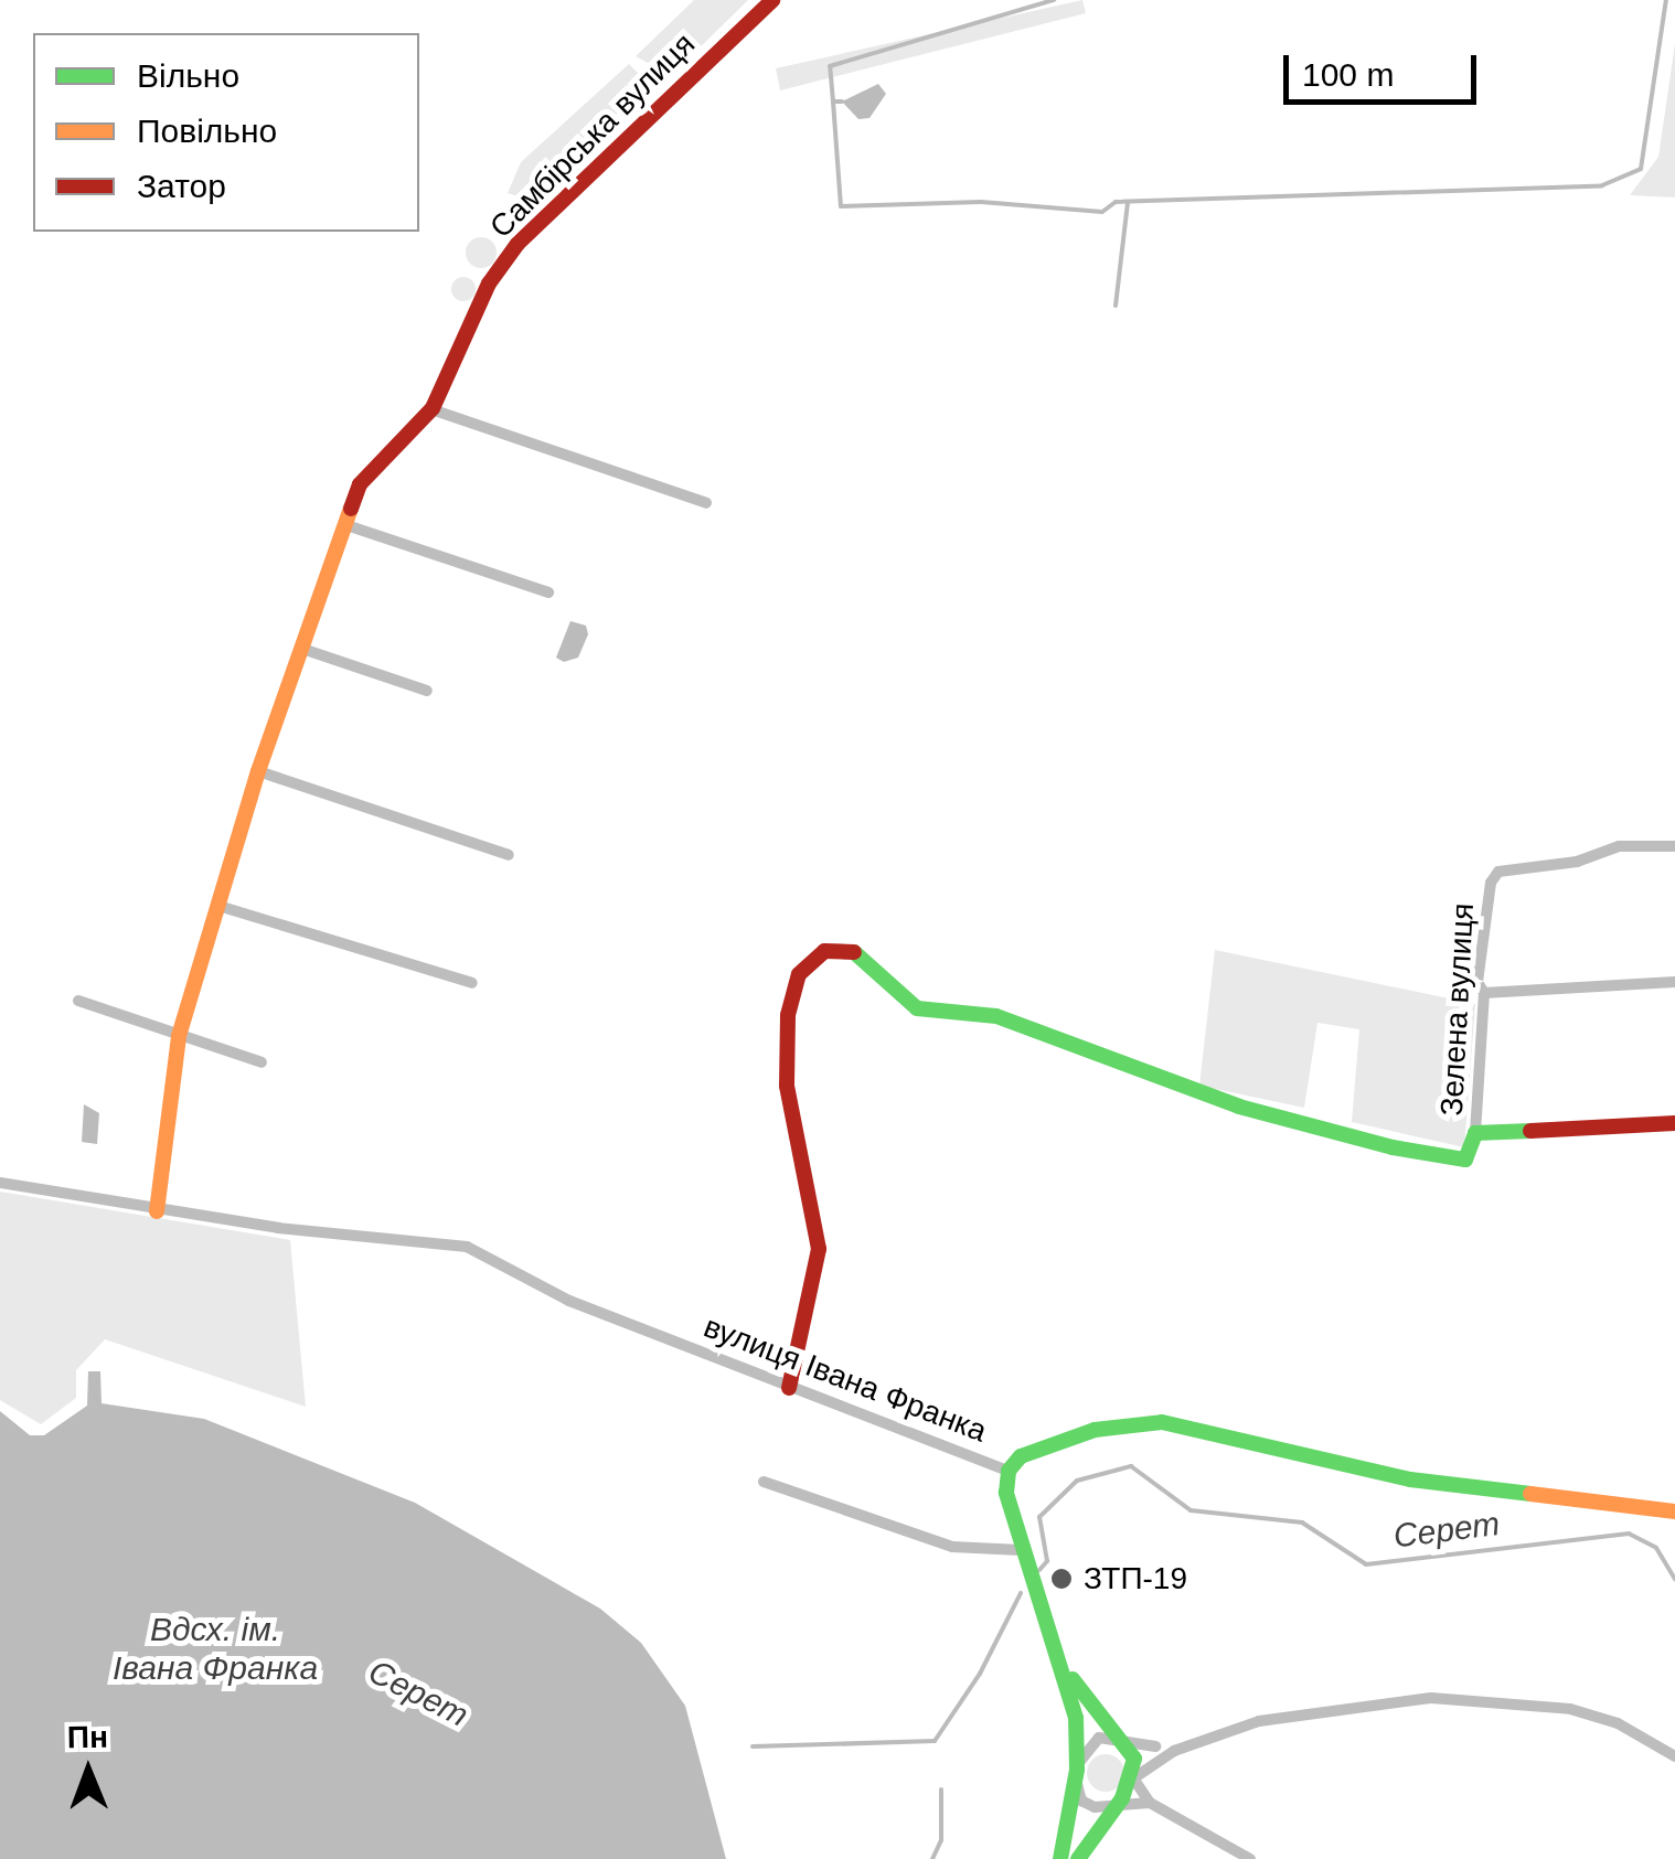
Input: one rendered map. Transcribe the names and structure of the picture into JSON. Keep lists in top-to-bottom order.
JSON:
{
  "streets": {
    "street": ["Самбірська вулиця", "Зелена вулиця", "вулиця Івана Франка"]
  },
  "crossings": [
    ["Самбірська вулиця", "вулиця Івана Франка"]
  ],
  "water": ["Серет", "Вдсх. ім. Івана Франка"],
  "places": ["ЗТП-19"],
  "legend": ["Вільно", "Повільно", "Затор"],
  "scale_bar": "100 m",
  "north": "top"
}
